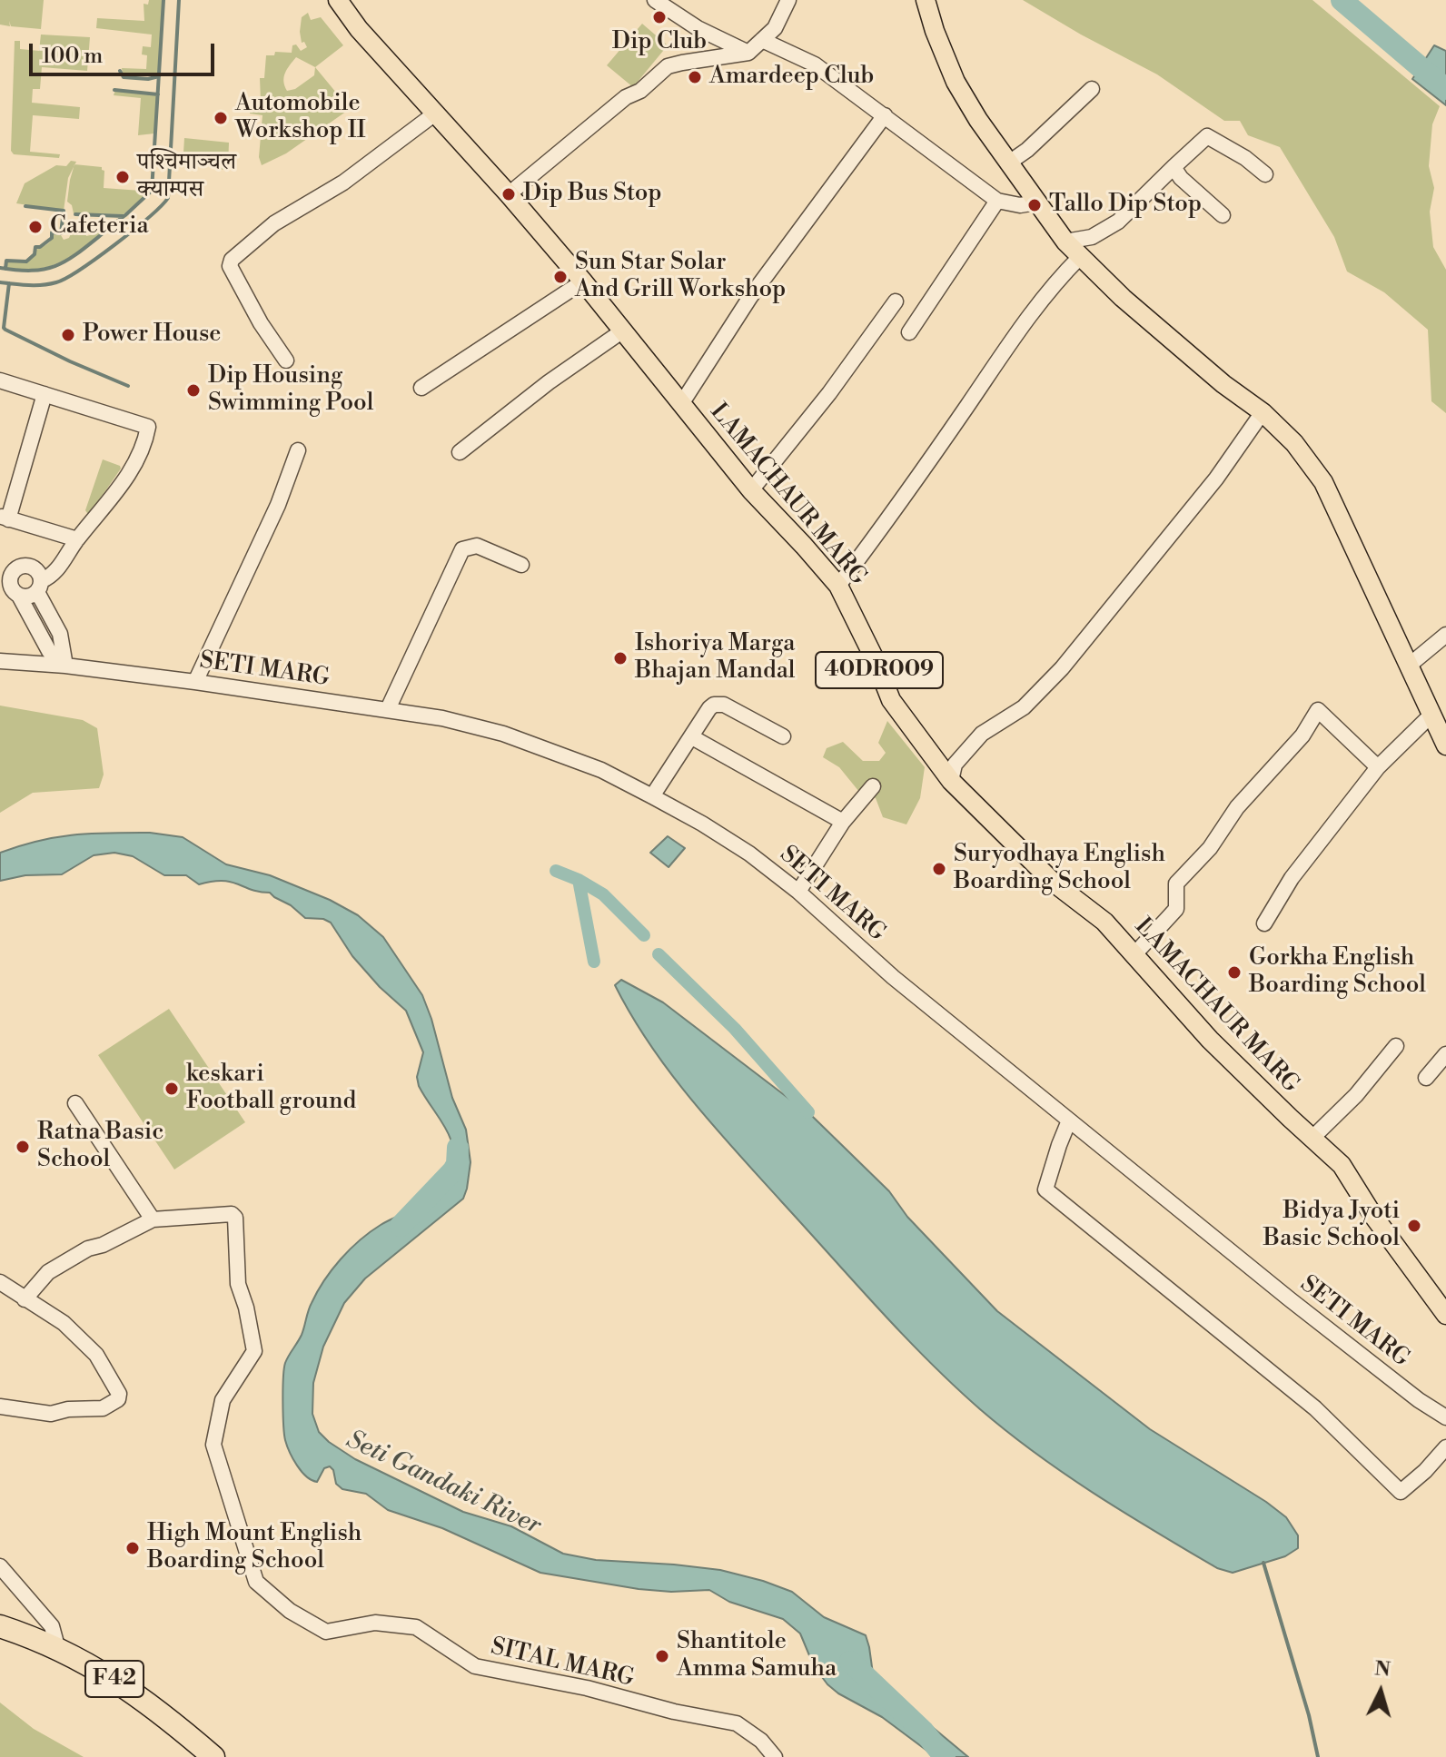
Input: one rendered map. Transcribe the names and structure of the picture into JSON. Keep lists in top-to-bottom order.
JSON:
{
  "streets": {
    "highway": ["F42"],
    "main road": ["LAMACHAUR MARG", "40DR009"],
    "street": ["SETI MARG", "SITAL MARG"]
  },
  "water": ["Seti Gandaki River"],
  "places": [
    "Dip Club",
    "Amardeep Club",
    "Automobile Workshop II",
    "पश्‍चिमाञ्‍चल क्याम्पस",
    "Dip Bus Stop",
    "Tallo Dip Stop",
    "Cafeteria",
    "Sun Star Solar And Grill Workshop",
    "Power House",
    "Dip Housing Swimming Pool",
    "Ishoriya Marga Bhajan Mandal",
    "Suryodhaya English Boarding School",
    "Gorkha English Boarding School",
    "keskari Football ground",
    "Ratna Basic School",
    "Bidya Jyoti Basic School",
    "High Mount English Boarding School",
    "Shantitole Amma Samuha"
  ],
  "scale_bar": "100 m",
  "north": "top"
}
